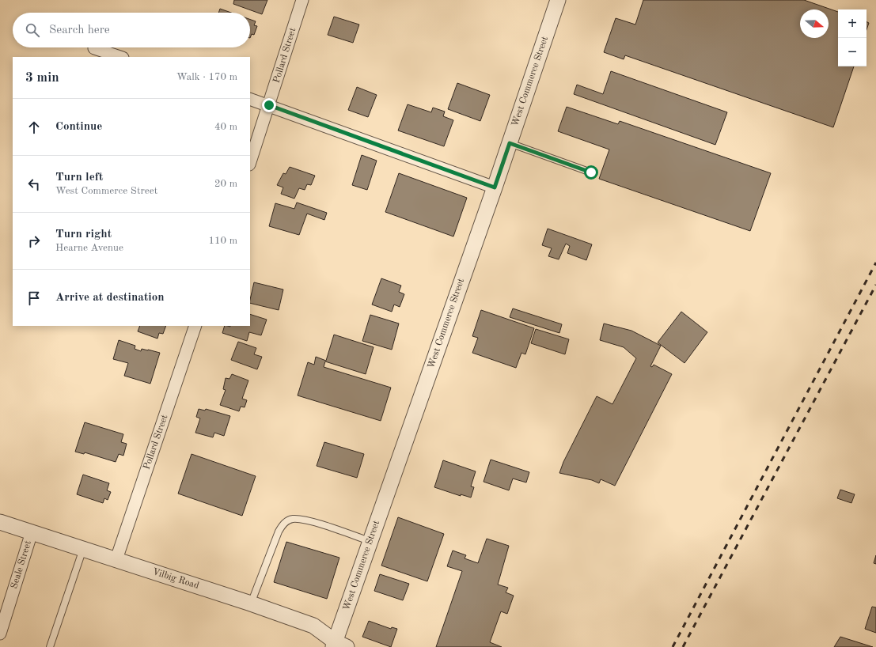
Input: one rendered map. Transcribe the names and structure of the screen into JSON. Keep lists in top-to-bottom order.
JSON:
{
  "streets": {
    "street": [
      "Pollard Street",
      "West Commerce Street",
      "Seale Street",
      "Vilbig Road"
    ]
  },
  "crossings": [
    ["Pollard Street", "Vilbig Road"],
    ["West Commerce Street", "Vilbig Road"],
    ["Seale Street", "Vilbig Road"]
  ],
  "north": "right",
  "page": {
    "map_buttons": ["+", "−"],
    "search": "Search here",
    "heading": ["3 min", "Walk · 170 m"],
    "list": [
      ["Continue", "40 m"],
      ["Turn left", "West Commerce Street", "20 m"],
      ["Turn right", "Hearne Avenue", "110 m"],
      "Arrive at destination"
    ]
  }
}
